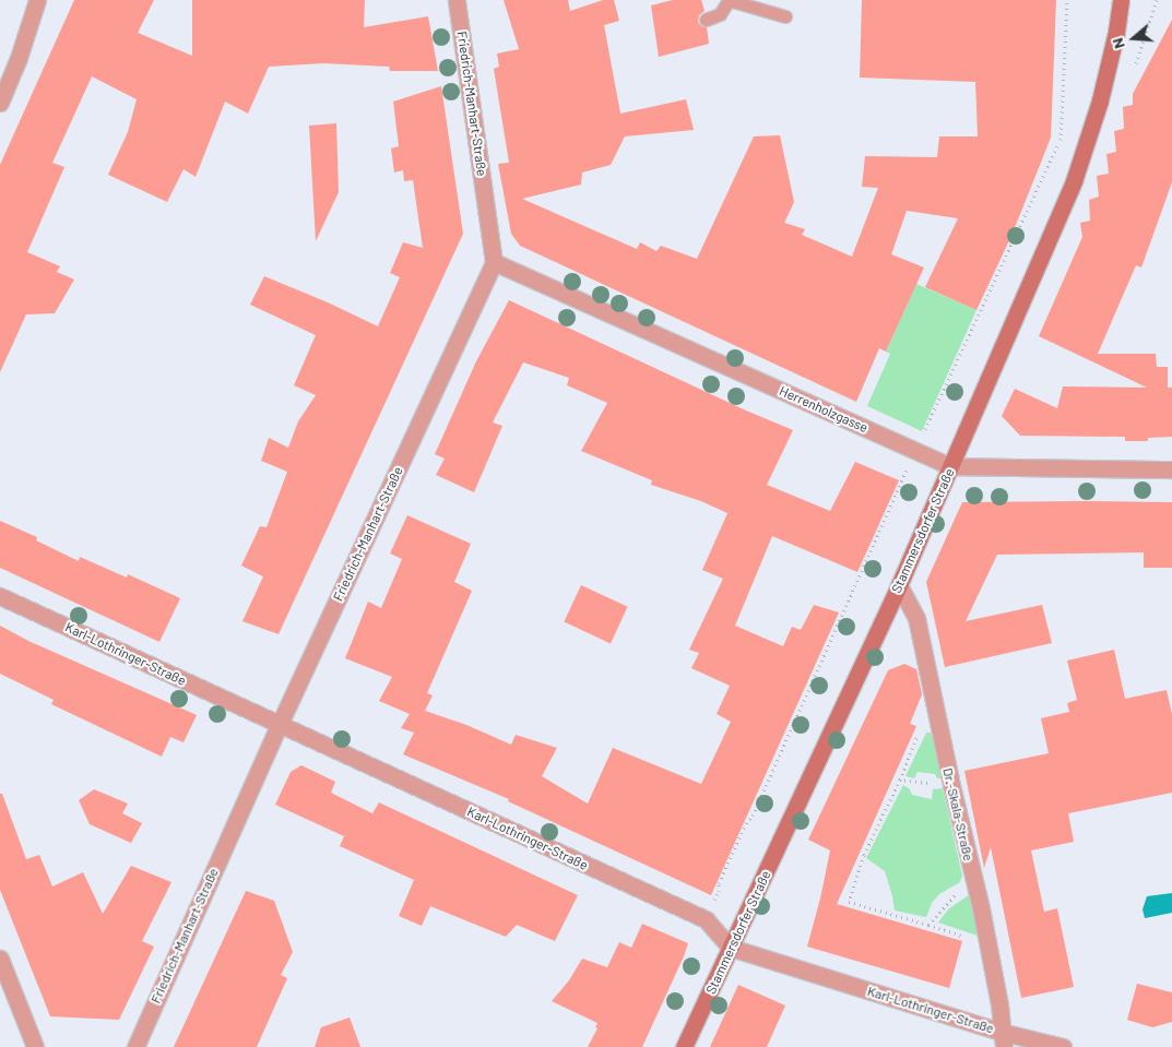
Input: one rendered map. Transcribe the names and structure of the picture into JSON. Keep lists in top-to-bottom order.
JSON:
{
  "streets": {
    "main road": ["Stammersdorfer Straße"],
    "street": [
      "Friedrich-Manhart-Straße",
      "Herrenholzgasse",
      "Karl-Lothringer-Straße",
      "Dr.-Skala-Straße"
    ]
  },
  "crossings": [
    ["Friedrich-Manhart-Straße", "Herrenholzgasse"],
    ["Friedrich-Manhart-Straße", "Karl-Lothringer-Straße"],
    ["Herrenholzgasse", "Stammersdorfer Straße"],
    ["Stammersdorfer Straße", "Karl-Lothringer-Straße"],
    ["Stammersdorfer Straße", "Dr.-Skala-Straße"],
    ["Karl-Lothringer-Straße", "Dr.-Skala-Straße"]
  ],
  "north": "left"
}
